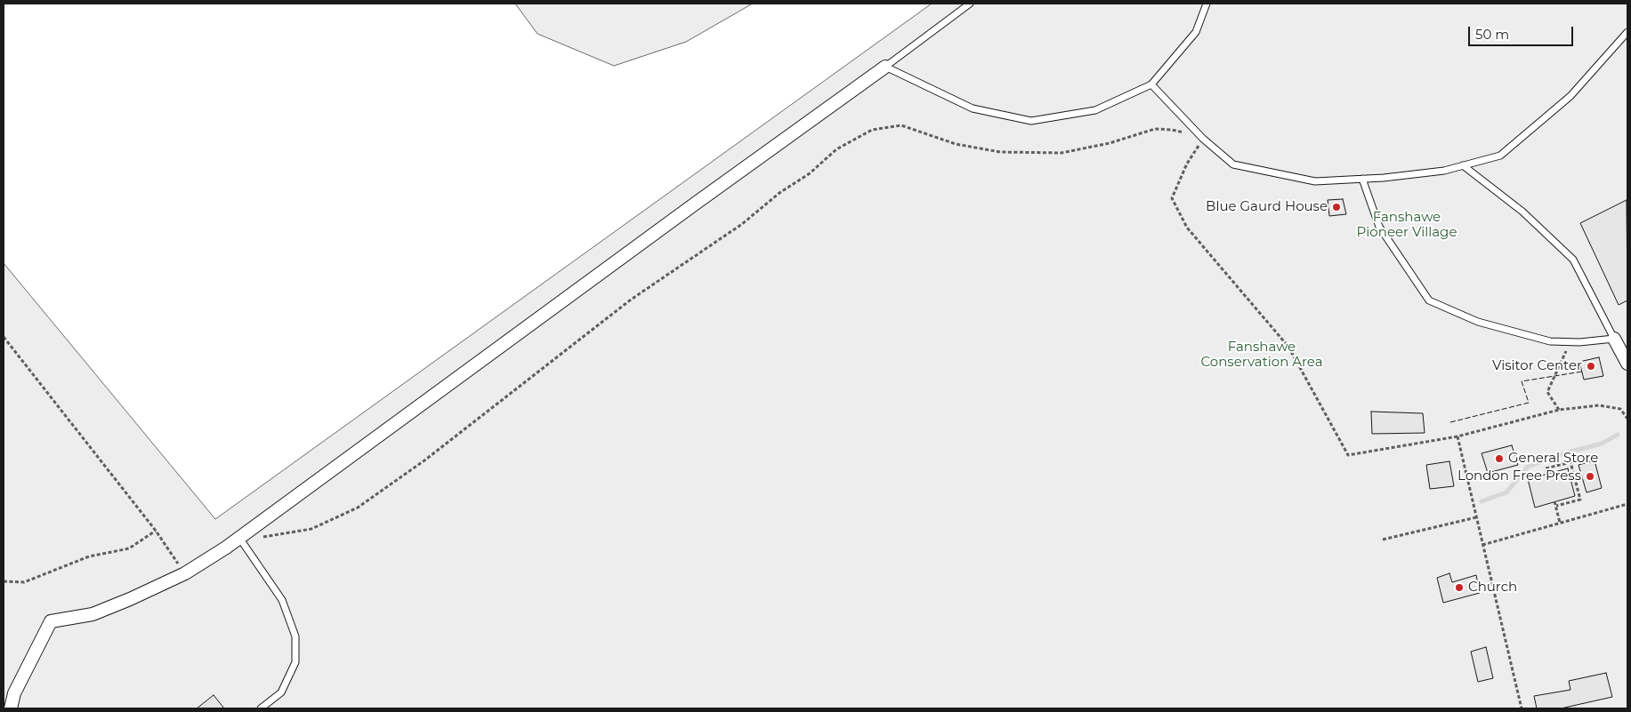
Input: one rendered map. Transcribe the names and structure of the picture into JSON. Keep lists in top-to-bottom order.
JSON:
{
  "parks": ["Fanshawe Pioneer Village", "Fanshawe Conservation Area"],
  "places": [
    "Blue Gaurd House",
    "Visitor Center",
    "General Store",
    "London Free Press",
    "Church"
  ],
  "scale_bar": "50 m"
}
